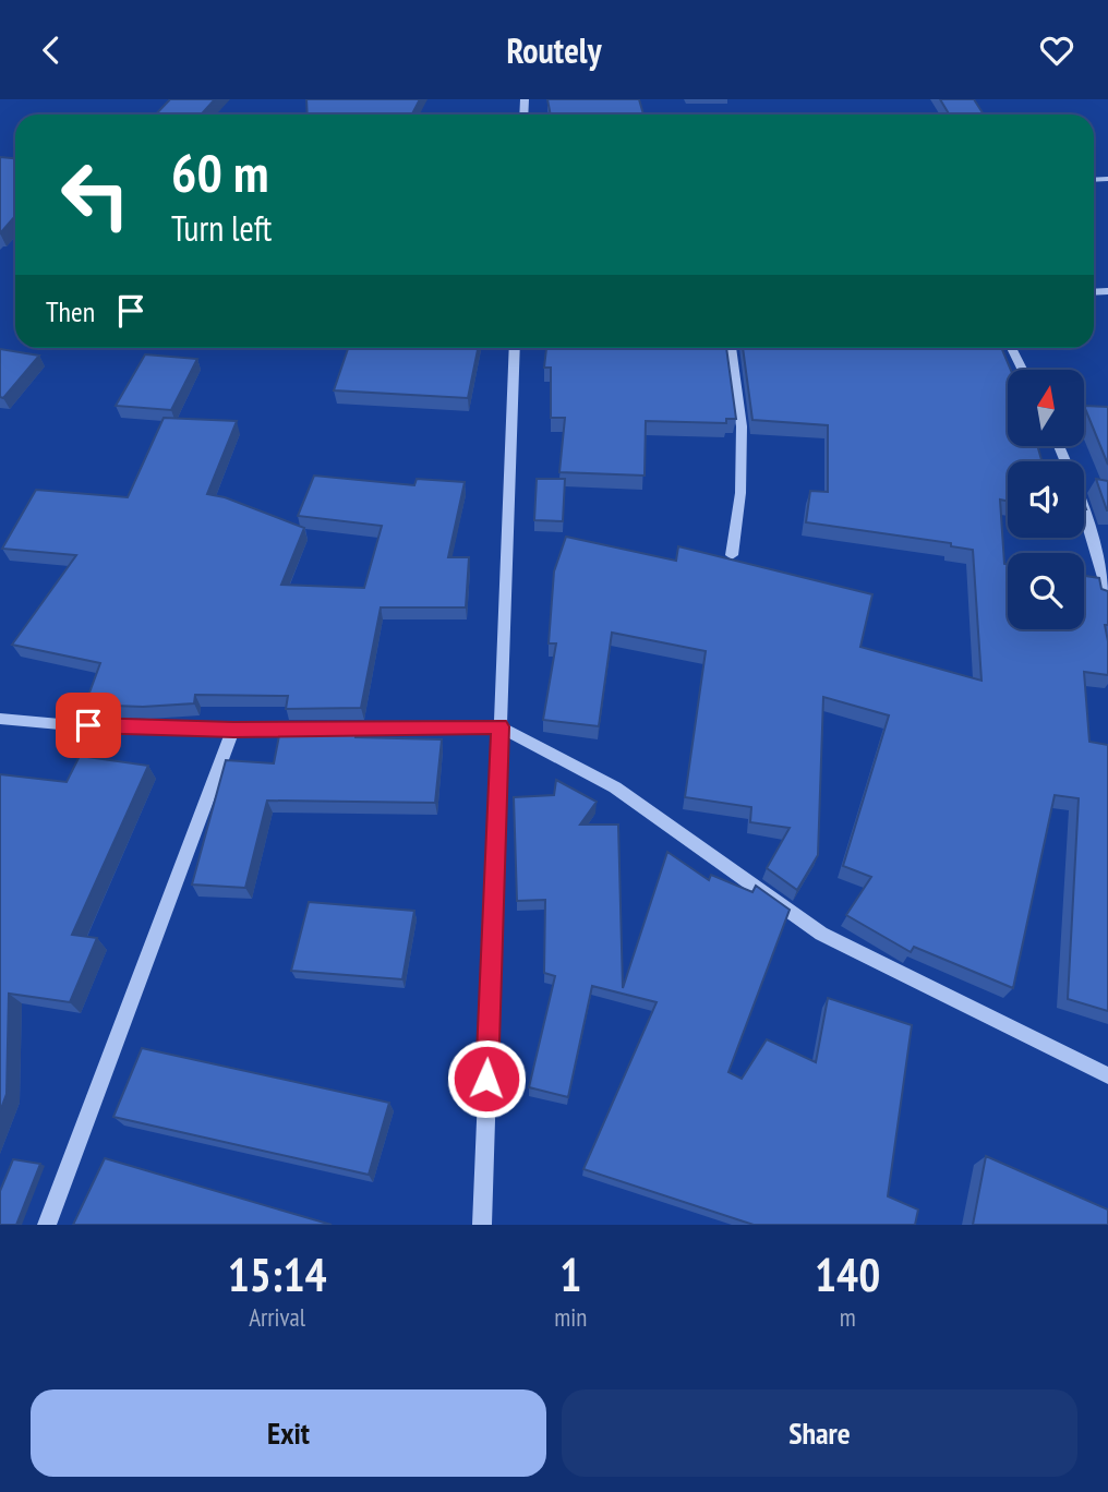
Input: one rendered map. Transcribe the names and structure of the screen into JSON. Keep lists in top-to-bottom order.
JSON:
{
  "north": "top",
  "page": {
    "header": "Routely",
    "turn": ["60 m", "Turn left"],
    "then": "Then",
    "eta": [
      "15:14",
      "Arrival",
      "1",
      "min",
      "140",
      "m"
    ],
    "buttons": ["Exit", "Share"]
  }
}
